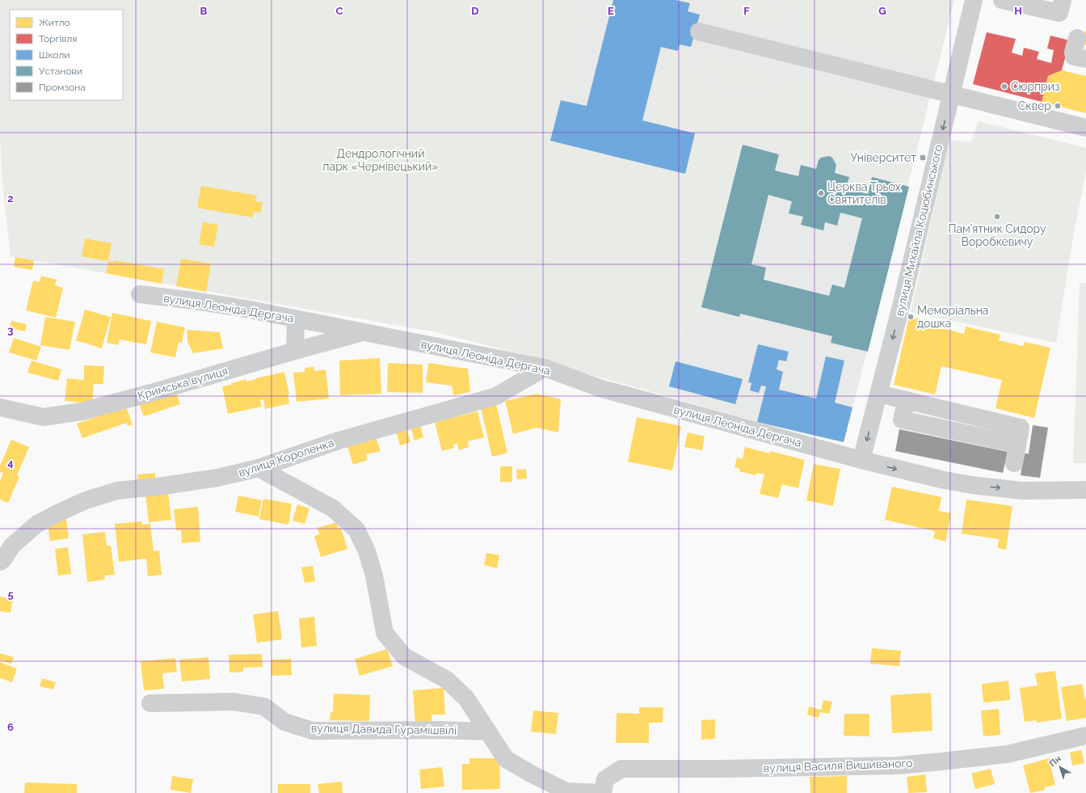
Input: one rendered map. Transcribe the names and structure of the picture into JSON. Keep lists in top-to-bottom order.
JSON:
{
  "streets": {
    "street": [
      "вулиця Михайла Коцюбинського",
      "вулиця Леоніда Дергача",
      "Кримська вулиця",
      "вулиця Короленка",
      "вулиця Давида Гурамішвілі",
      "вулиця Василя Вишиваного"
    ]
  },
  "crossings": [
    ["вулиця Михайла Коцюбинського", "вулиця Леоніда Дергача"],
    ["вулиця Леоніда Дергача", "Кримська вулиця"],
    ["вулиця Леоніда Дергача", "вулиця Короленка"]
  ],
  "one_way": ["вулиця Михайла Коцюбинського"],
  "parks": ["Дендрологічний парк «Чернівецький»"],
  "places": {
    "other": [
      "Сюрприз",
      "Сквер",
      "Церква Трьох Святителів",
      "Пам'ятник Сидору Воробкевичу",
      "Меморіальна дошка"
    ],
    "transit": ["Університет"]
  },
  "legend": [
    "Житло",
    "Торгівля",
    "Школи",
    "Установи",
    "Промзона"
  ],
  "north": "top left",
  "grid": {
    "columns": [
      "B",
      "C",
      "D",
      "E",
      "F",
      "G",
      "H"
    ],
    "rows": [
      "2",
      "3",
      "4",
      "5",
      "6"
    ]
  }
}
